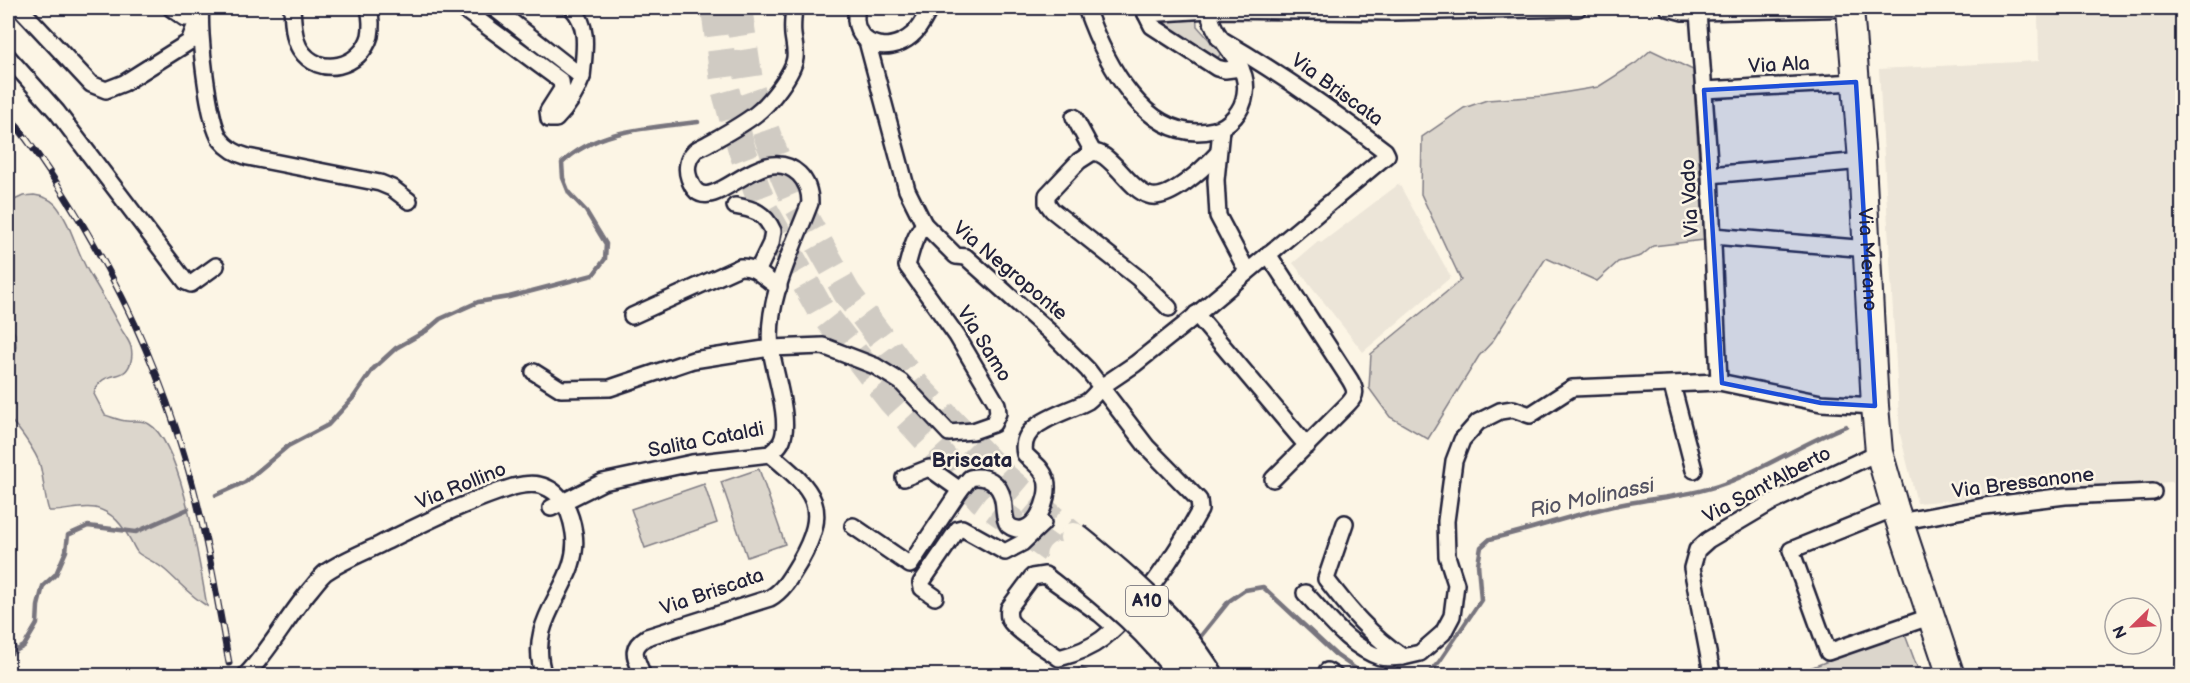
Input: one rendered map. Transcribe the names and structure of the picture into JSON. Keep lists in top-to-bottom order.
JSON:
{
  "streets": {
    "highway": ["A10"],
    "main road": ["Via Merano"],
    "street": [
      "Via Ala",
      "Via Briscata",
      "Via Vado",
      "Via Negroponte",
      "Via Samo",
      "Salita Cataldi",
      "Via Bressanone",
      "Via Sant'Alberto",
      "Via Rollino"
    ]
  },
  "crossings": [
    ["Via Ala", "Via Vado"],
    ["Via Ala", "Via Merano"],
    ["Via Briscata", "Via Negroponte"],
    ["Via Briscata", "Salita Cataldi"],
    ["Via Merano", "Via Bressanone"],
    ["Via Merano", "Via Sant'Alberto"],
    ["Via Negroponte", "Via Samo"],
    ["Via Samo", "Salita Cataldi"],
    ["Salita Cataldi", "Via Rollino"]
  ],
  "districts": ["Briscata"],
  "water": ["Rio Molinassi"],
  "north": "bottom left"
}
